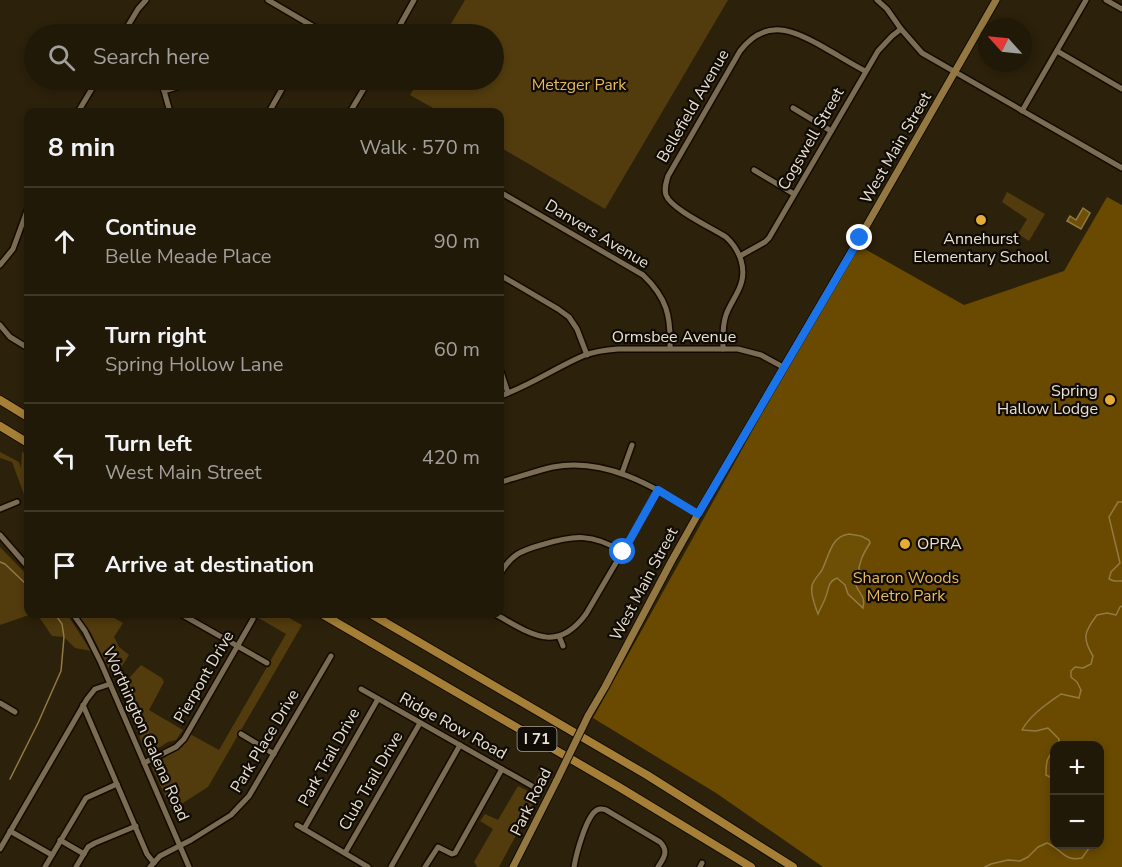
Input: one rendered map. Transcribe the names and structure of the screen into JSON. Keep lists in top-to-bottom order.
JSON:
{
  "streets": {
    "highway": ["I 71"],
    "main road": ["West Main Street", "Park Road"],
    "street": [
      "Bellefield Avenue",
      "Cogswell Street",
      "Danvers Avenue",
      "Ormsbee Avenue",
      "Pierpont Drive",
      "Ridge Row Road",
      "Worthington Galena Road",
      "Park Place Drive",
      "Park Trail Drive",
      "Club Trail Drive"
    ]
  },
  "crossings": [
    ["Bellefield Avenue", "Cogswell Street"],
    ["West Main Street", "Ormsbee Avenue"],
    ["West Main Street", "Park Road"],
    ["Danvers Avenue", "Ormsbee Avenue"],
    ["Pierpont Drive", "Worthington Galena Road"],
    ["Ridge Row Road", "Park Trail Drive"],
    ["Ridge Row Road", "Club Trail Drive"],
    ["Worthington Galena Road", "Park Place Drive"]
  ],
  "parks": ["Metzger Park", "Sharon Woods Metro Park"],
  "places": ["Annehurst Elementary School", "Spring Hallow Lodge", "OPRA"],
  "north": "top left",
  "page": {
    "search": "Search here",
    "heading": ["8 min", "Walk · 570 m"],
    "list": [
      ["Continue", "Belle Meade Place", "90 m"],
      ["Turn right", "Spring Hollow Lane", "60 m"],
      ["Turn left", "West Main Street", "420 m"],
      "Arrive at destination"
    ],
    "map_buttons": ["+", "−"]
  }
}
